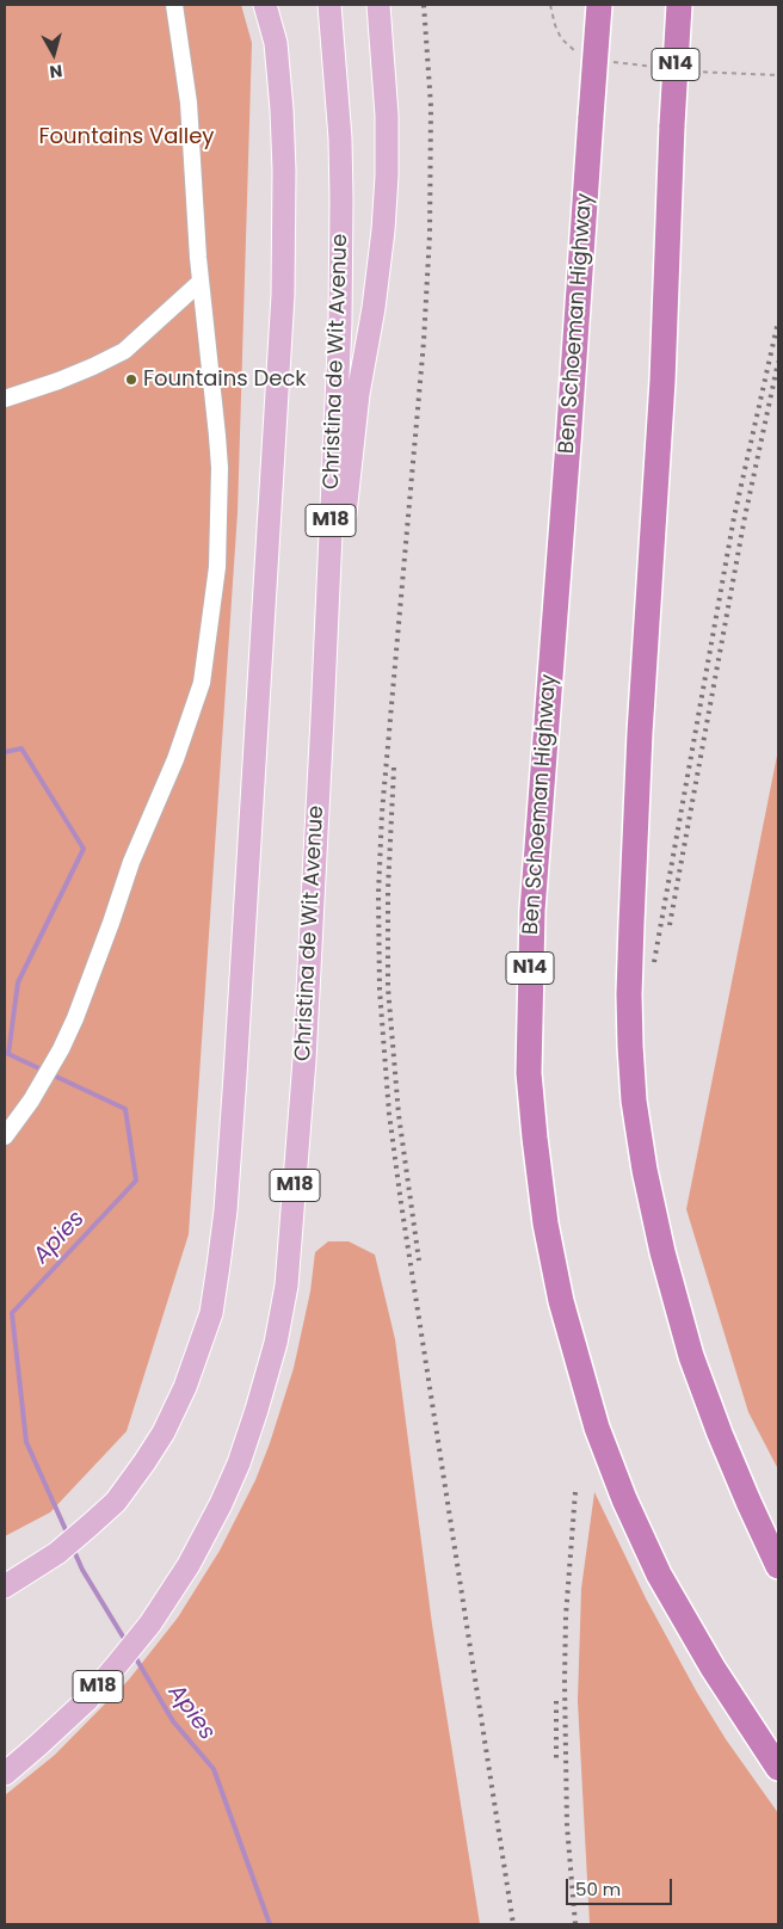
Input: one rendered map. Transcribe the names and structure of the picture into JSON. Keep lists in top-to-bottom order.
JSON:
{
  "streets": {
    "highway": ["N14", "Ben Schoeman Highway"],
    "main road": ["Christina de Wit Avenue", "M18"]
  },
  "water": ["Apies"],
  "parks": ["Fountains Valley"],
  "places": ["Fountains Deck"],
  "scale_bar": "50 m",
  "north": "bottom"
}
